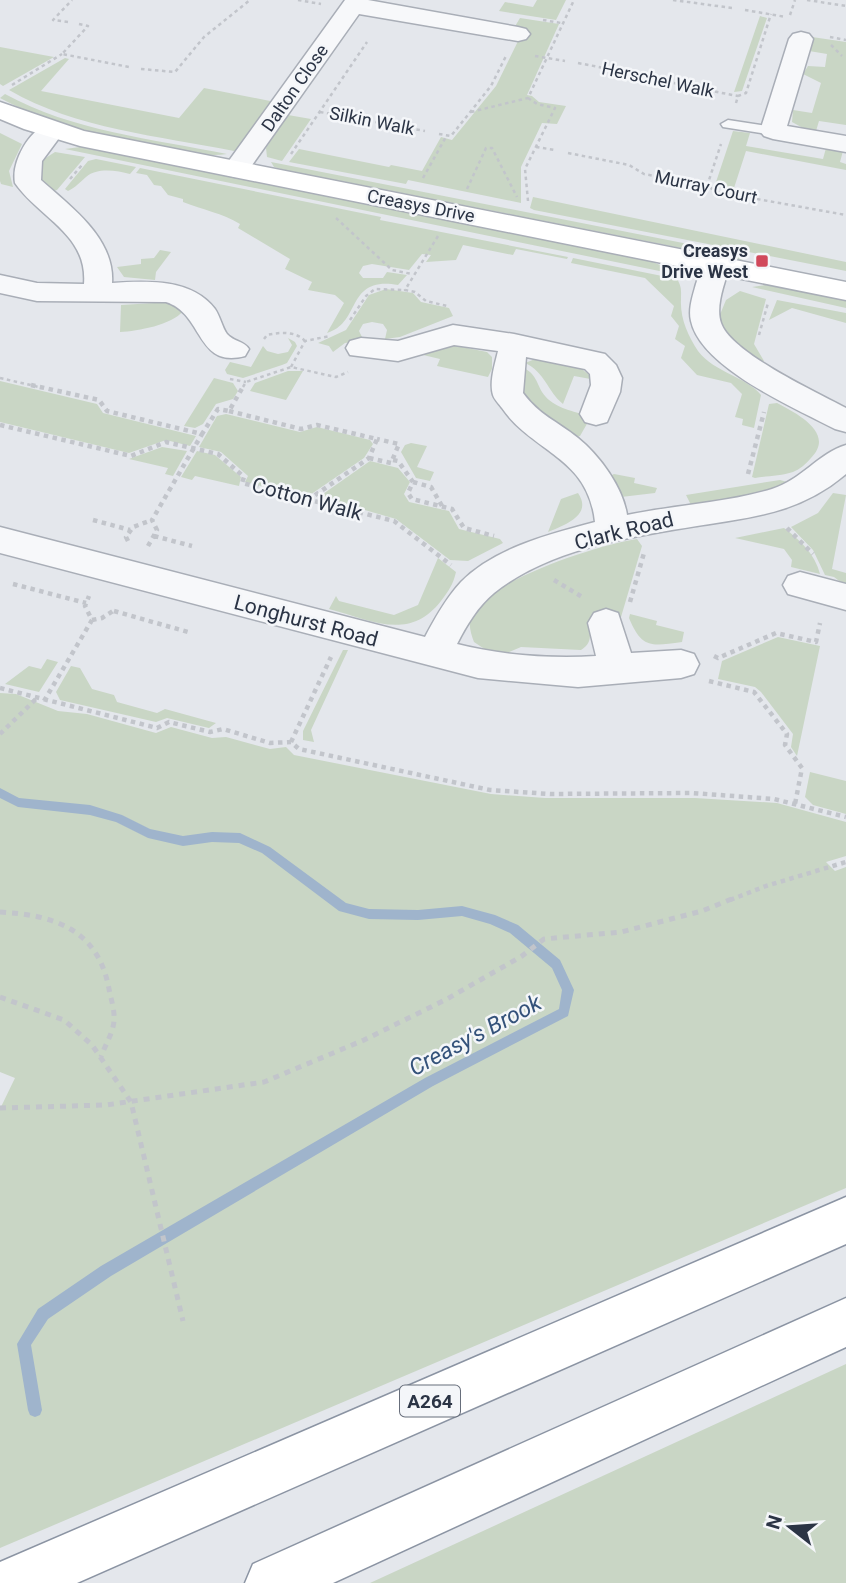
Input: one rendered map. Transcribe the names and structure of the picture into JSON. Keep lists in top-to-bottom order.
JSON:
{
  "streets": {
    "main road": ["Creasys Drive", "A264"],
    "street": ["Dalton Close", "Clark Road", "Longhurst Road"],
    "path": [
      "Herschel Walk",
      "Silkin Walk",
      "Murray Court",
      "Cotton Walk"
    ]
  },
  "crossings": [
    ["Dalton Close", "Creasys Drive"],
    ["Cotton Walk", "Clark Road"],
    ["Clark Road", "Longhurst Road"]
  ],
  "water": ["Creasy's Brook"],
  "places": {
    "transit": ["Creasys Drive West"]
  },
  "north": "left"
}
